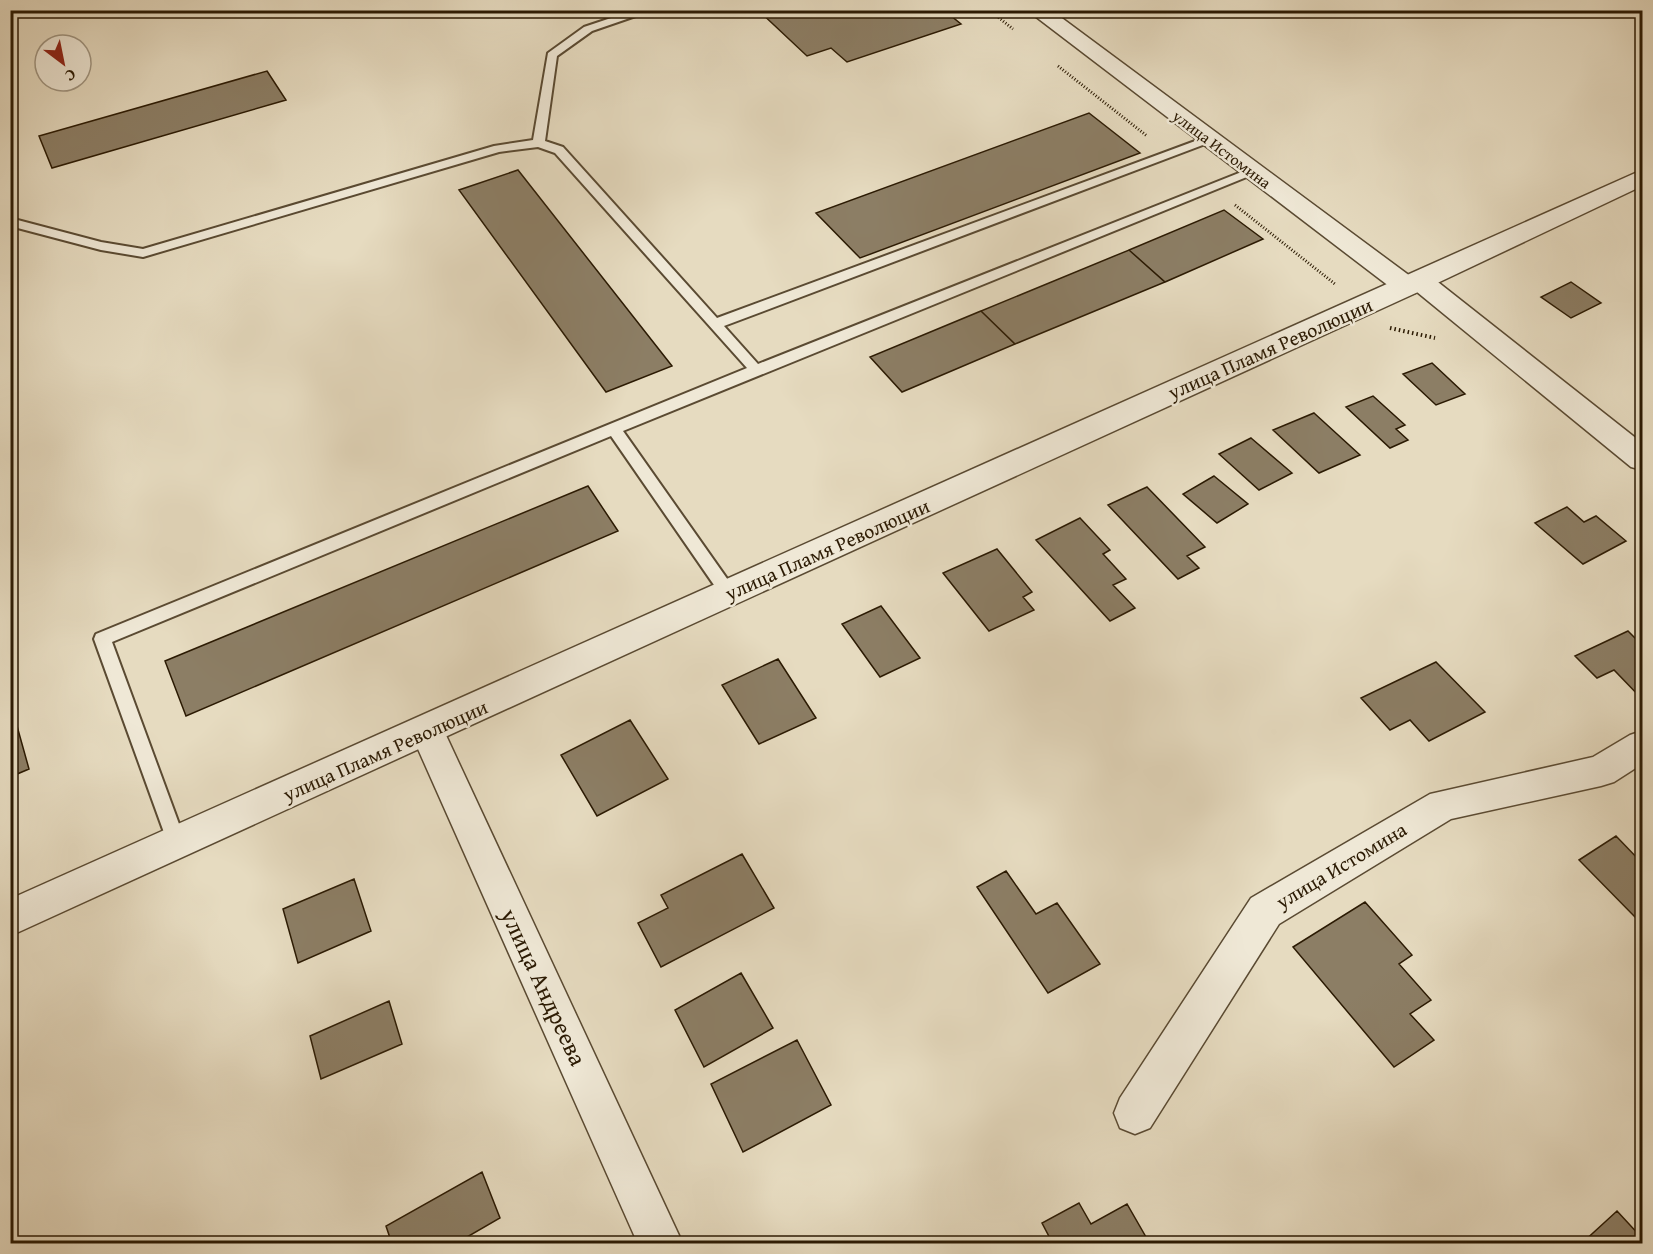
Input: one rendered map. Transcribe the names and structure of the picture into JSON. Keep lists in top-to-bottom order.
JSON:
{
  "streets": {
    "street": ["улица Истомина", "улица Пламя Революции", "улица Андреева"]
  },
  "crossings": [
    ["улица Истомина", "улица Пламя Революции"],
    ["улица Пламя Революции", "улица Андреева"]
  ],
  "north": "bottom right"
}
